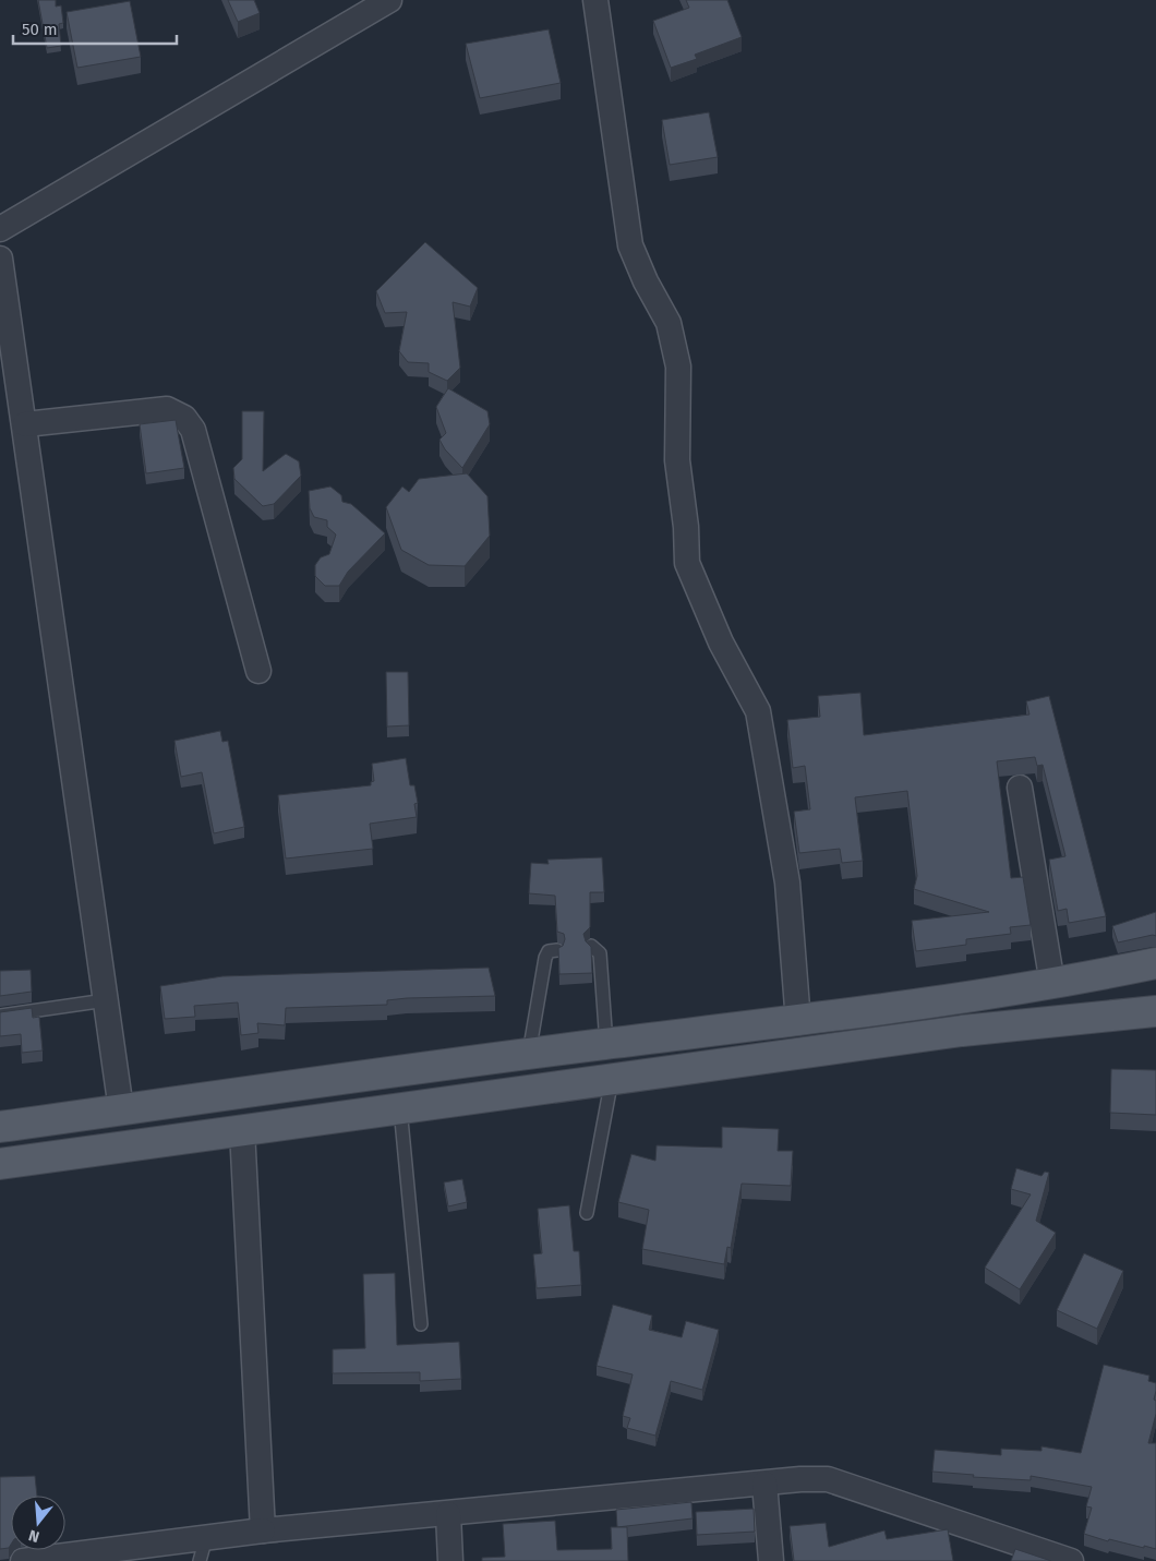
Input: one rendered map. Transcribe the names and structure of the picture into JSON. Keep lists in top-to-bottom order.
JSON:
{
  "scale_bar": "50 m",
  "north": "bottom"
}
